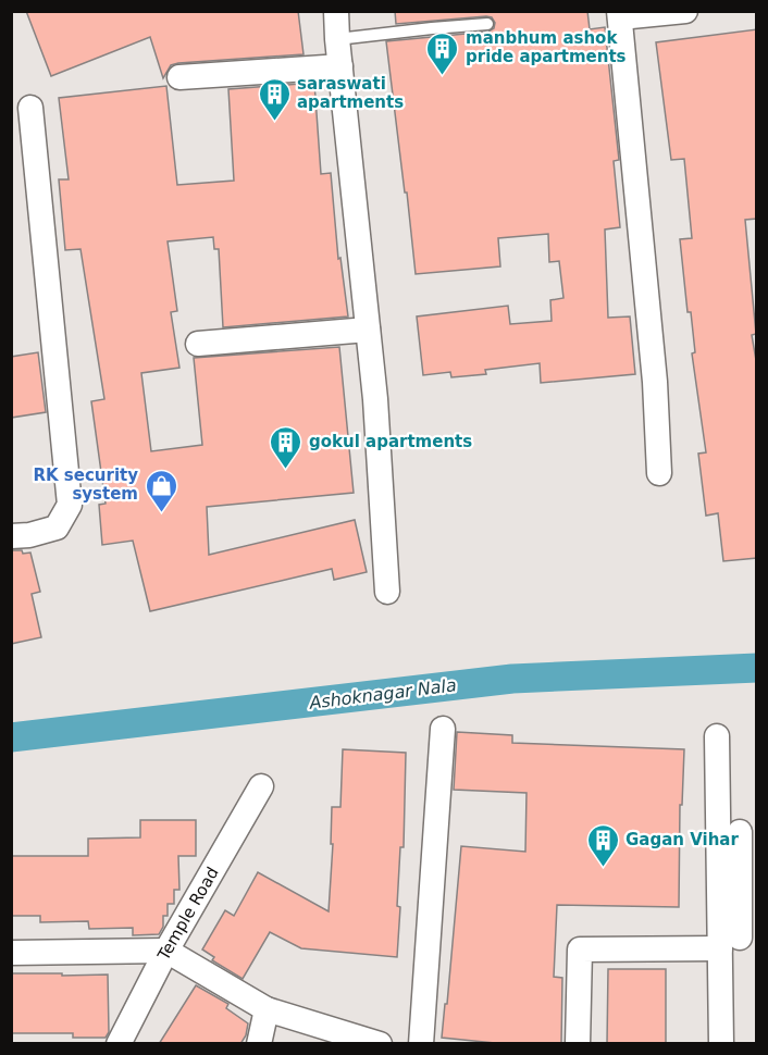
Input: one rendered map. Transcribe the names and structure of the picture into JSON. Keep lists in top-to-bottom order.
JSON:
{
  "streets": {
    "street": ["Temple Road"]
  },
  "water": ["Ashoknagar Nala"],
  "places": {
    "building": [
      "manbhum ashok pride apartments",
      "saraswati apartments",
      "gokul apartments",
      "Gagan Vihar"
    ],
    "shop": ["RK security system"]
  }
}
